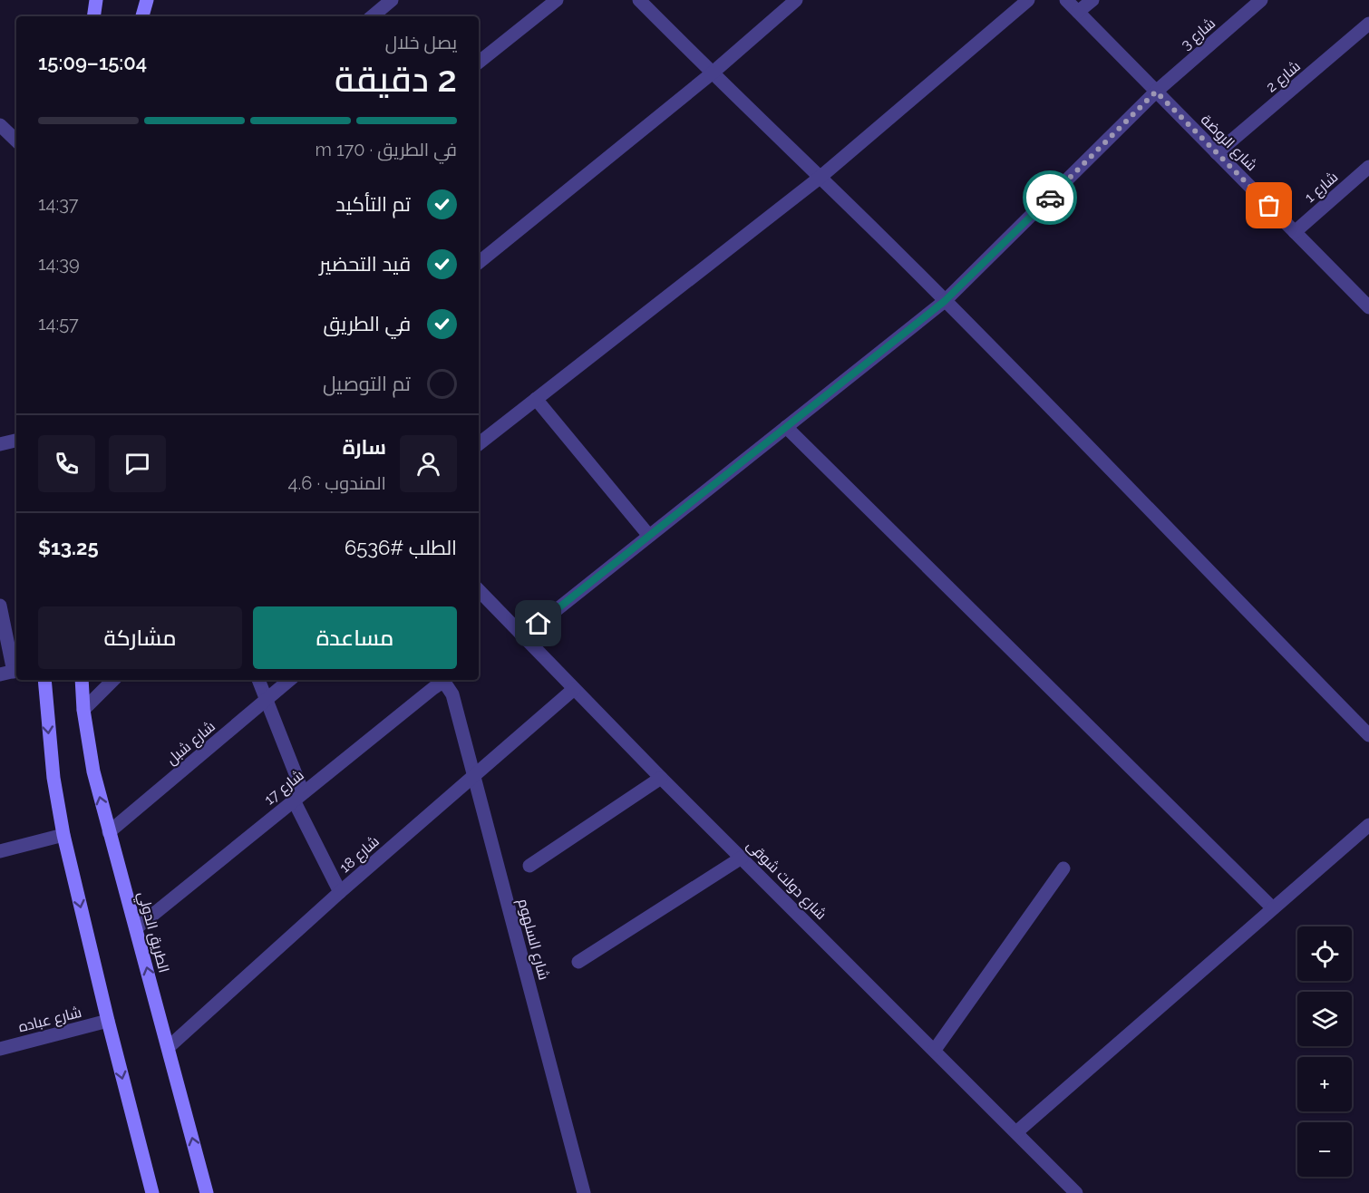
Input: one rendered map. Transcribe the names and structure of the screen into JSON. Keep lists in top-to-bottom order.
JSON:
{
  "streets": {
    "street": [
      "شارع 3",
      "شارع 2",
      "شارع الروضة",
      "شارع 1",
      "شارع شبل",
      "شارع 17",
      "شارع 18",
      "شارع دولت شوقى",
      "الطريق الدولي",
      "شارع السلهوم",
      "شارع عباده"
    ]
  },
  "crossings": [
    ["شارع 3", "شارع الروضة"],
    ["شارع 3", "شارع دولت شوقى"],
    ["شارع 2", "شارع الروضة"],
    ["شارع الروضة", "شارع 1"],
    ["شارع شبل", "الطريق الدولي"],
    ["شارع 17", "الطريق الدولي"],
    ["شارع 17", "شارع السلهوم"],
    ["شارع 18", "شارع دولت شوقى"],
    ["شارع 18", "الطريق الدولي"],
    ["شارع 18", "شارع السلهوم"]
  ],
  "page": {
    "heading": ["2 دقيقة", "يصل خلال", "15:04–15:09"],
    "panel": [
      "سارة",
      "المندوب · 4.6",
      "الطلب #6536",
      "$13.25"
    ],
    "bar": "في الطريق · 170 m",
    "list": [
      ["تم التأكيد", "14:37"],
      ["قيد التحضير", "14:39"],
      ["في الطريق", "14:57"],
      "تم التوصيل"
    ],
    "buttons": ["مساعدة", "مشاركة"],
    "map_buttons": ["+", "−"]
  }
}
